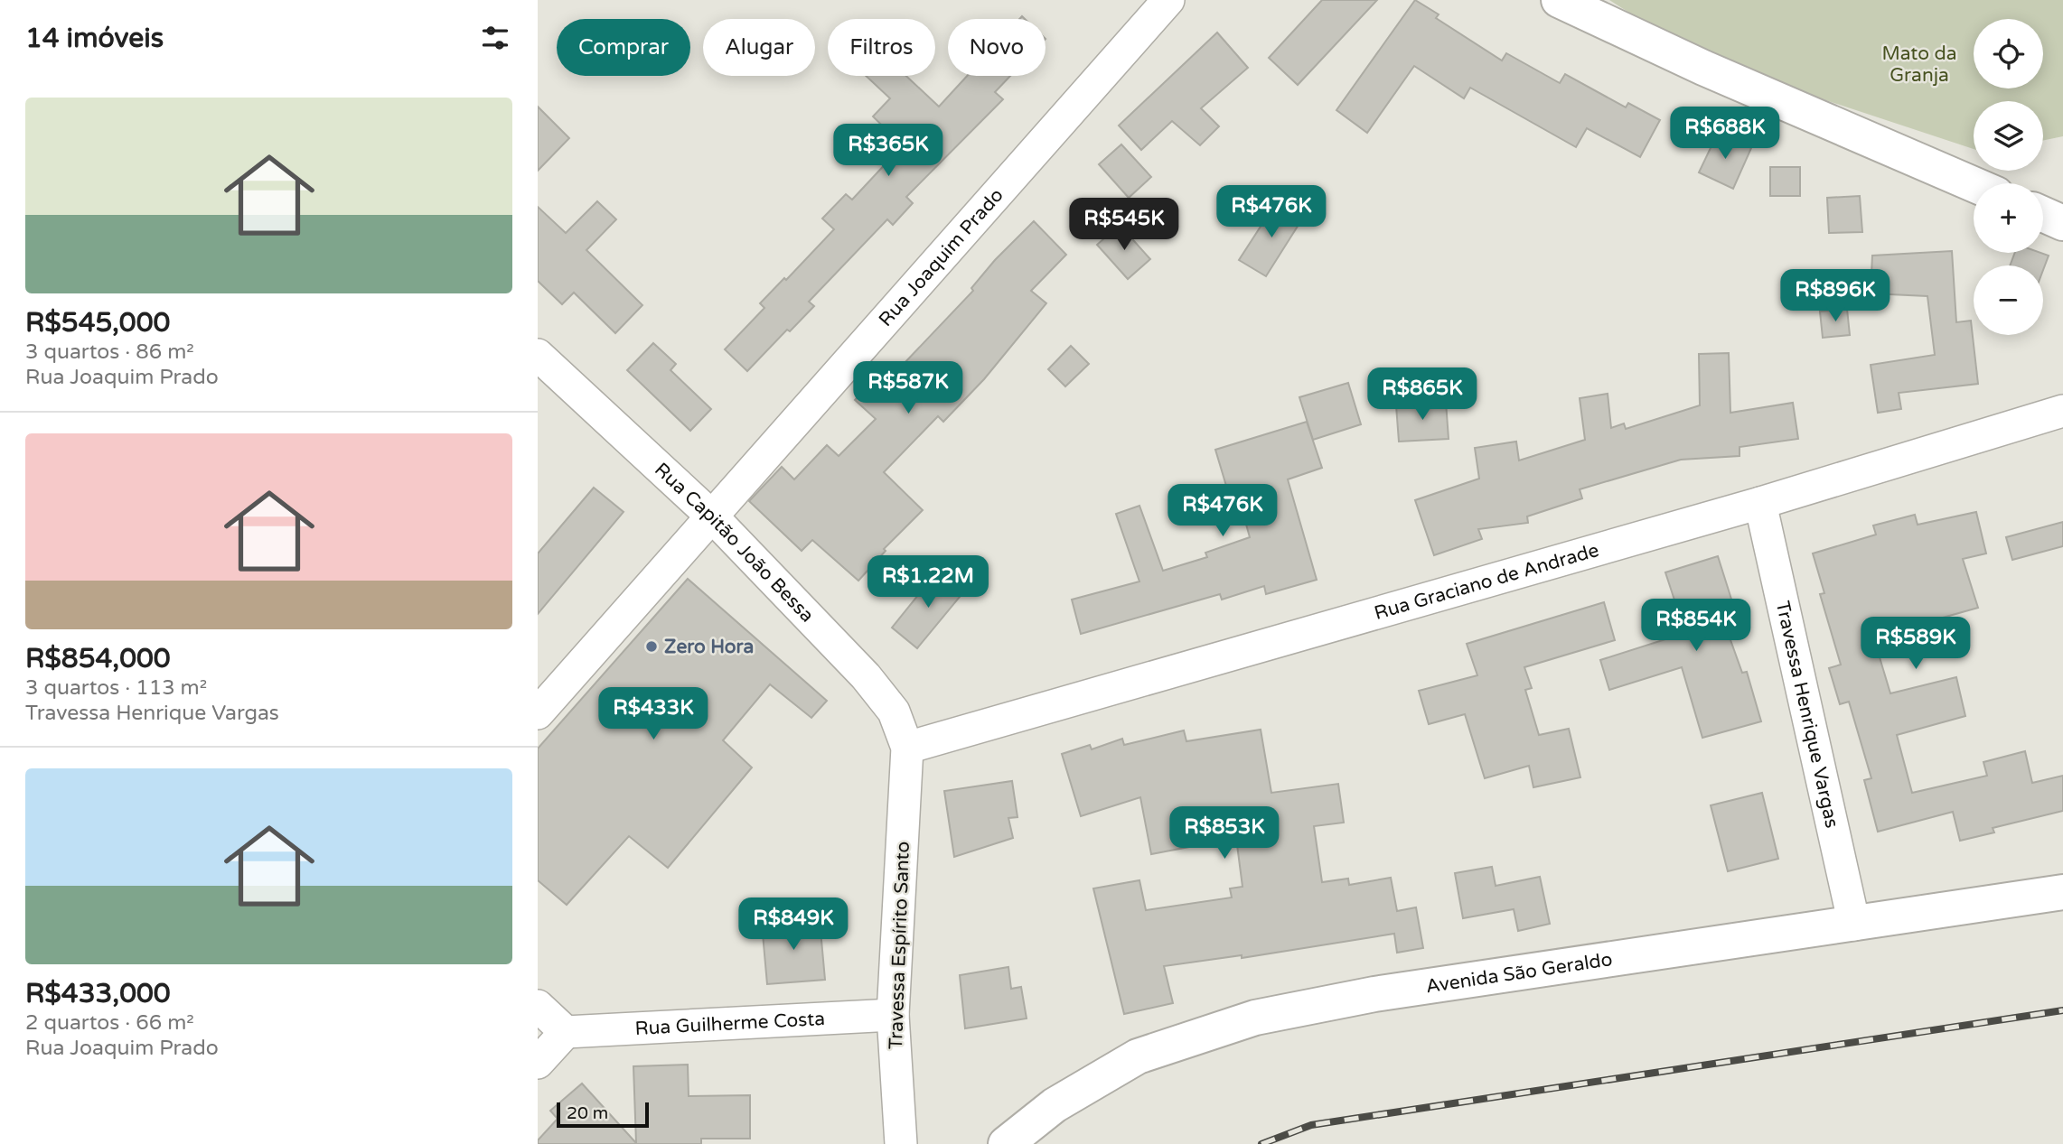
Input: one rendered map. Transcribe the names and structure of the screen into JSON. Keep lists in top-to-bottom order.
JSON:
{
  "streets": {
    "street": [
      "Rua Joaquim Prado",
      "Rua Capitão João Bessa",
      "Rua Graciano de Andrade",
      "Travessa Henrique Vargas",
      "Travessa Espírito Santo",
      "Avenida São Geraldo",
      "Rua Guilherme Costa"
    ]
  },
  "crossings": [
    ["Rua Joaquim Prado", "Rua Capitão João Bessa"],
    ["Rua Capitão João Bessa", "Rua Graciano de Andrade"],
    ["Rua Capitão João Bessa", "Travessa Espírito Santo"],
    ["Rua Graciano de Andrade", "Travessa Henrique Vargas"],
    ["Rua Graciano de Andrade", "Travessa Espírito Santo"],
    ["Travessa Henrique Vargas", "Avenida São Geraldo"],
    ["Travessa Espírito Santo", "Rua Guilherme Costa"]
  ],
  "parks": ["Mato da Granja"],
  "places": ["Zero Hora"],
  "scale_bar": "20 m",
  "page": {
    "heading": "14 imóveis",
    "map_buttons": ["+", "−"],
    "chip": [
      "Comprar",
      "Alugar",
      "Filtros",
      "Novo"
    ],
    "list": [
      {
        "name": "R$545,000",
        "note": "3 quartos · 86 m² · Rua Joaquim Prado"
      },
      {
        "name": "R$854,000",
        "note": "3 quartos · 113 m² · Travessa Henrique Vargas"
      },
      {
        "name": "R$433,000",
        "note": "2 quartos · 66 m² · Rua Joaquim Prado"
      }
    ],
    "price": [
      "R$688K",
      "R$365K",
      "R$476K",
      "R$545K",
      "R$896K",
      "R$587K",
      "R$865K",
      "R$476K",
      "R$1.22M",
      "R$854K",
      "R$589K",
      "R$433K",
      "R$853K",
      "R$849K"
    ],
    "scale": "20 m"
  }
}
